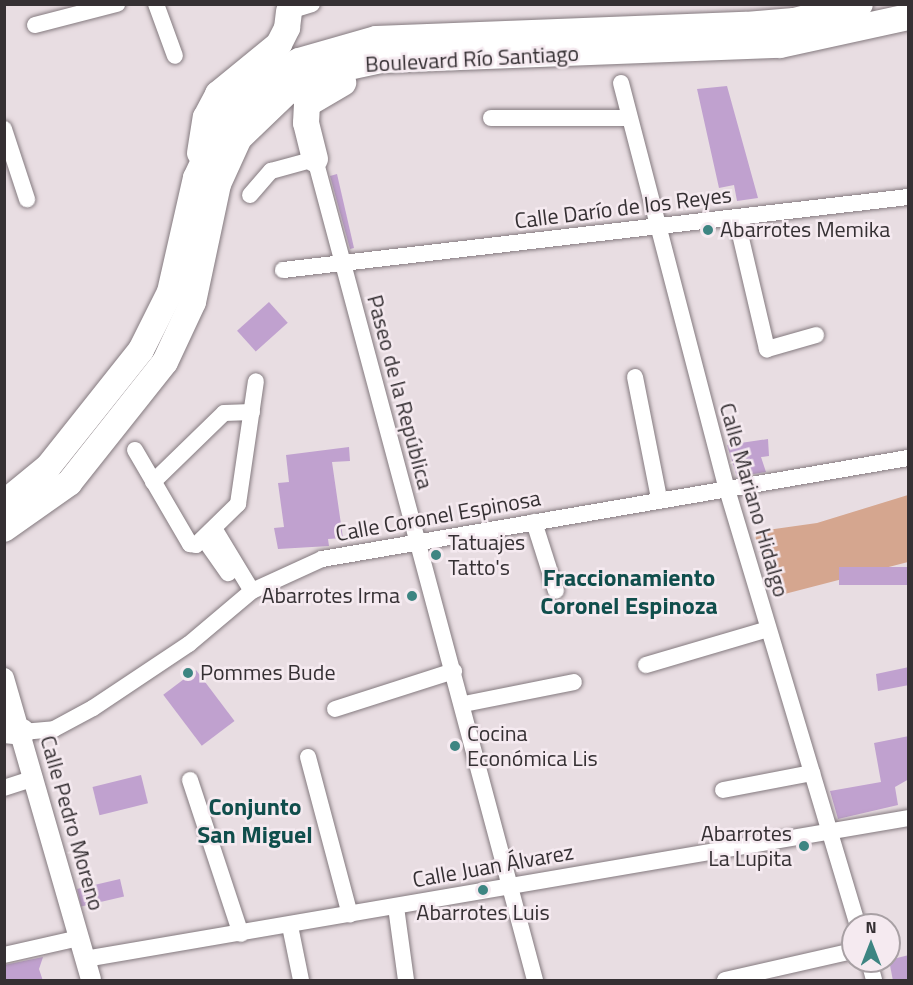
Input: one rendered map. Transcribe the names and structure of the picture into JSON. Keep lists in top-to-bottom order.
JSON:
{
  "streets": {
    "main road": ["Boulevard Río Santiago"],
    "street": [
      "Calle Darío de los Reyes",
      "Paseo de la República",
      "Calle Mariano Hidalgo",
      "Calle Coronel Espinosa",
      "Calle Pedro Moreno",
      "Calle Juan Álvarez"
    ]
  },
  "crossings": [
    ["Calle Darío de los Reyes", "Paseo de la República"],
    ["Calle Darío de los Reyes", "Calle Mariano Hidalgo"],
    ["Paseo de la República", "Calle Coronel Espinosa"],
    ["Paseo de la República", "Calle Juan Álvarez"],
    ["Calle Mariano Hidalgo", "Calle Coronel Espinosa"],
    ["Calle Mariano Hidalgo", "Calle Juan Álvarez"],
    ["Calle Coronel Espinosa", "Calle Pedro Moreno"],
    ["Calle Pedro Moreno", "Calle Juan Álvarez"]
  ],
  "districts": ["Fraccionamiento Coronel Espinoza", "Conjunto San Miguel"],
  "places": [
    "Abarrotes Memika",
    "Tatuajes Tatto's",
    "Abarrotes Irma",
    "Pommes Bude",
    "Cocina Económica Lis",
    "Abarrotes La Lupita",
    "Abarrotes Luis"
  ],
  "north": "top"
}
